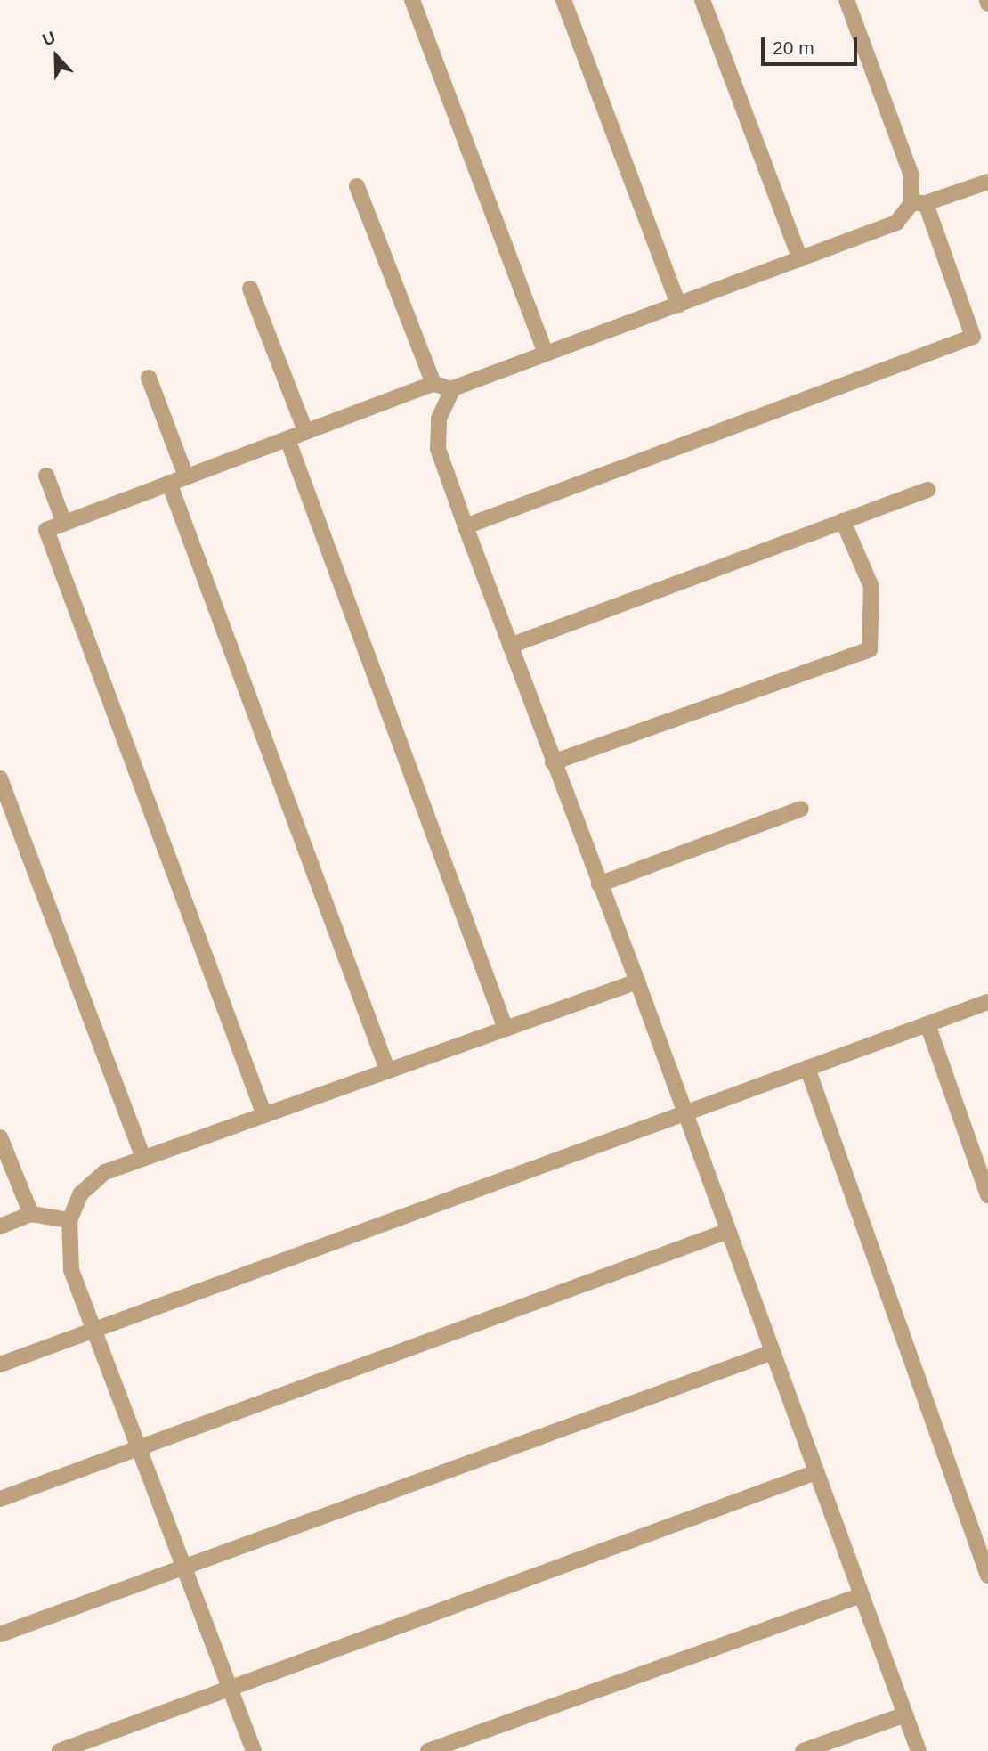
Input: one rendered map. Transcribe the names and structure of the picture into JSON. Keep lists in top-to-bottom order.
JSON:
{
  "scale_bar": "20 m",
  "north": "top"
}
